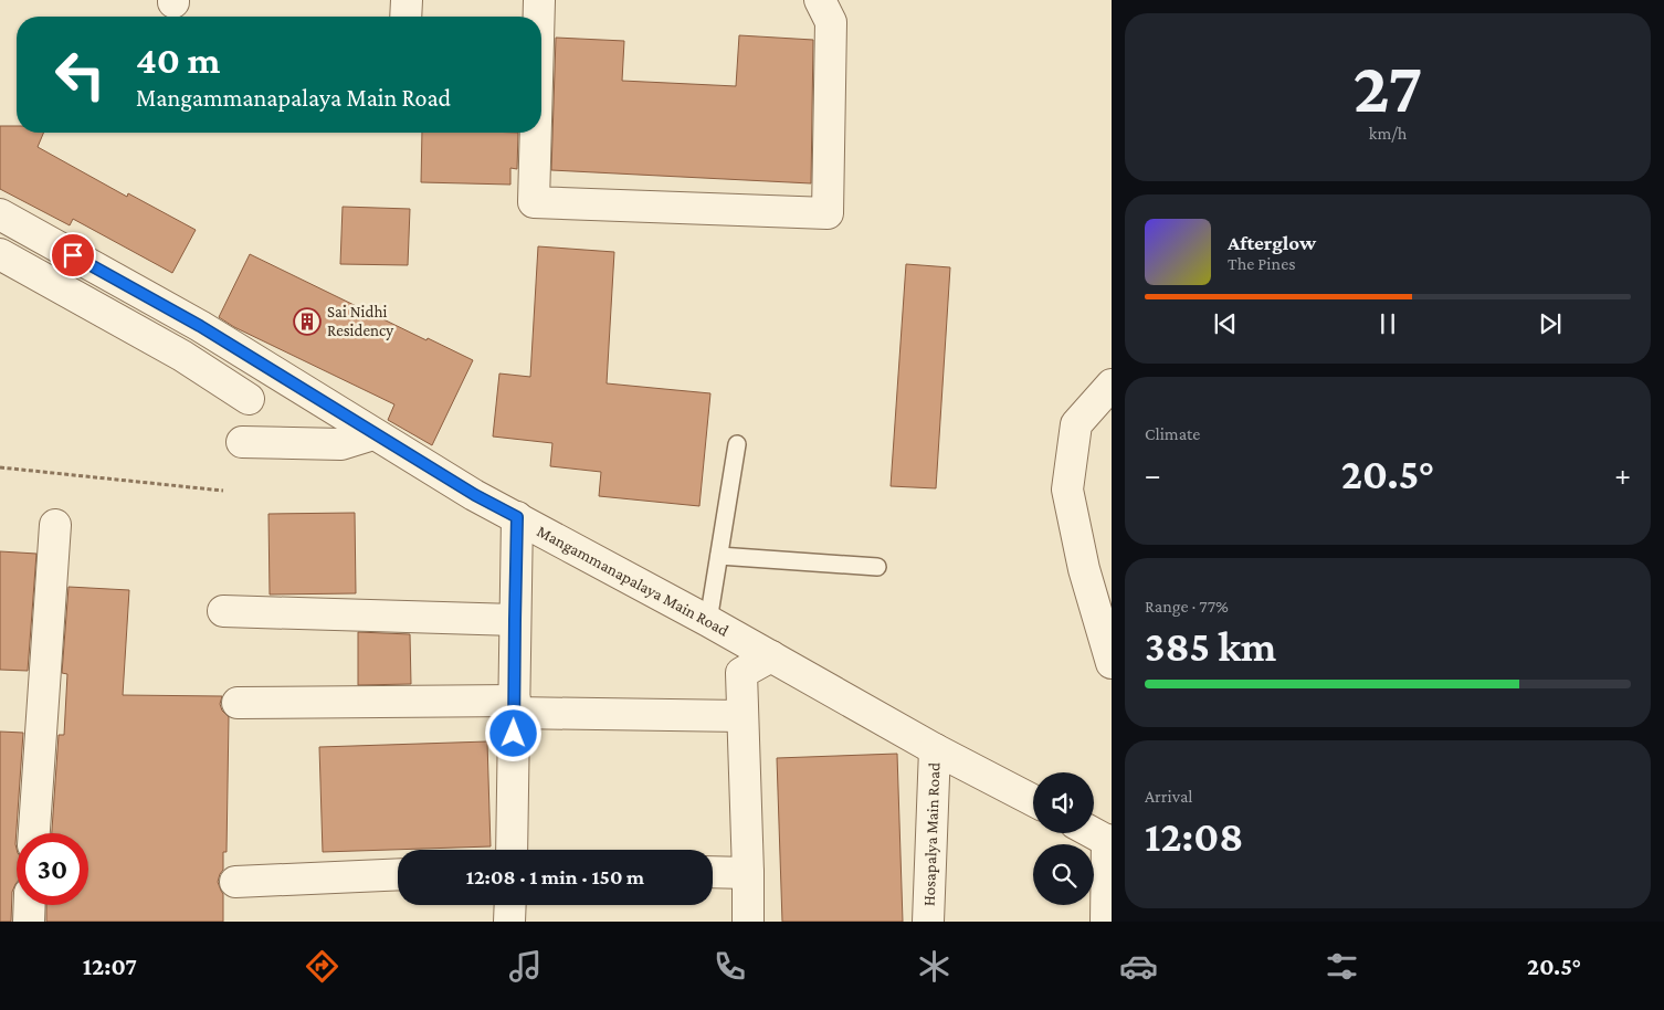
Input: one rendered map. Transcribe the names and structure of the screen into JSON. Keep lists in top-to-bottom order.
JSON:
{
  "streets": {
    "street": ["Mangammanapalaya Main Road", "Hosapalya Main Road"]
  },
  "crossings": [
    ["Mangammanapalaya Main Road", "Hosapalya Main Road"]
  ],
  "places": {
    "building": ["Sai Nidhi Residency"]
  },
  "page": {
    "tile": [
      ["27", "km/h"],
      "Climate",
      ["Range · 77%", "385 km"],
      ["Arrival", "12:08"]
    ],
    "turn": ["40 m", "Mangammanapalaya Main Road"],
    "song": ["Afterglow", "The Pines"],
    "heat": ["−", "20.5°", "+"],
    "limit": "30",
    "trip": "12:08 · 1 min · 150 m",
    "tabs": ["12:07", "20.5°"]
  }
}
